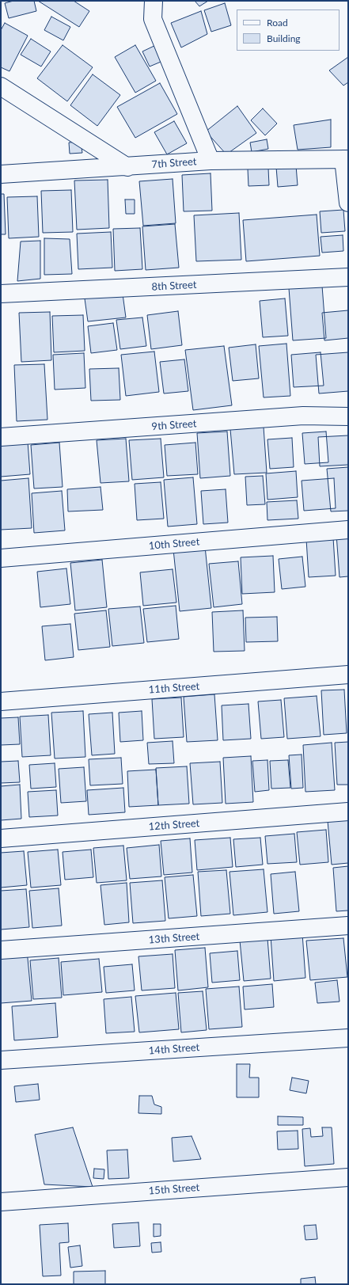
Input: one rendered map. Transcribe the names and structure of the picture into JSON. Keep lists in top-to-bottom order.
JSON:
{
  "streets": {
    "street": [
      "7th Street",
      "8th Street",
      "9th Street",
      "10th Street",
      "11th Street",
      "12th Street",
      "13th Street",
      "14th Street",
      "15th Street"
    ]
  },
  "legend": ["Road", "Building"]
}
